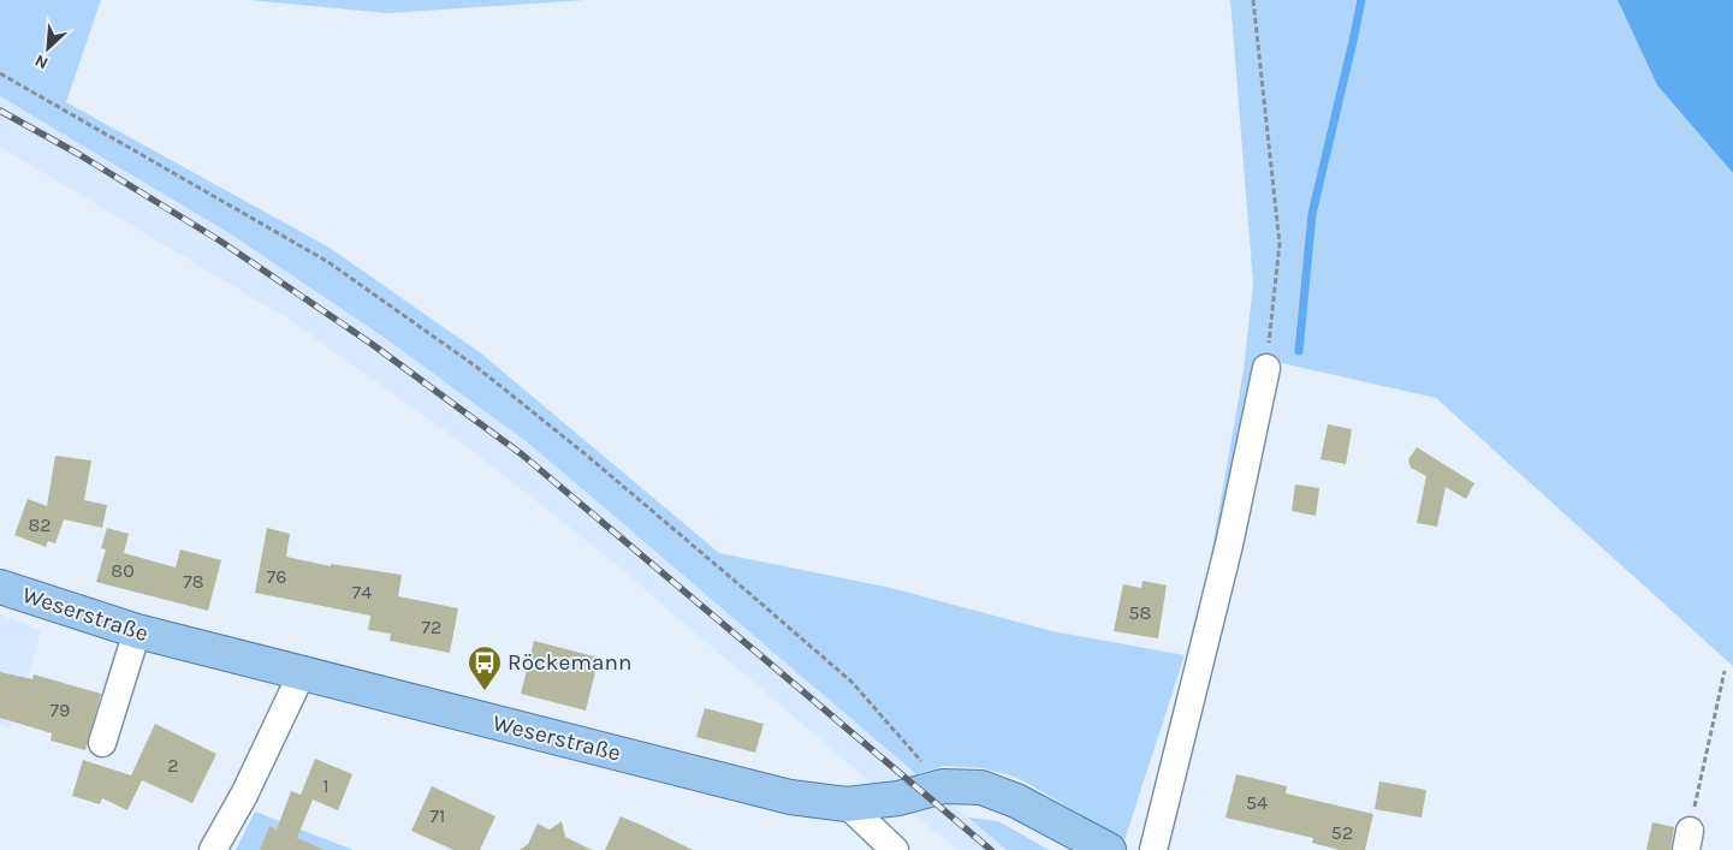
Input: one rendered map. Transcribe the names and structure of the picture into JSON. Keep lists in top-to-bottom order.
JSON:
{
  "streets": {
    "main road": ["Weserstraße"]
  },
  "places": {
    "bus stop": ["Röckemann"]
  },
  "house_numbers": [
    "82",
    "80",
    "76",
    "78",
    "74",
    "58",
    "72",
    "79",
    "2",
    "1",
    "54",
    "71",
    "52"
  ],
  "north": "bottom left"
}
